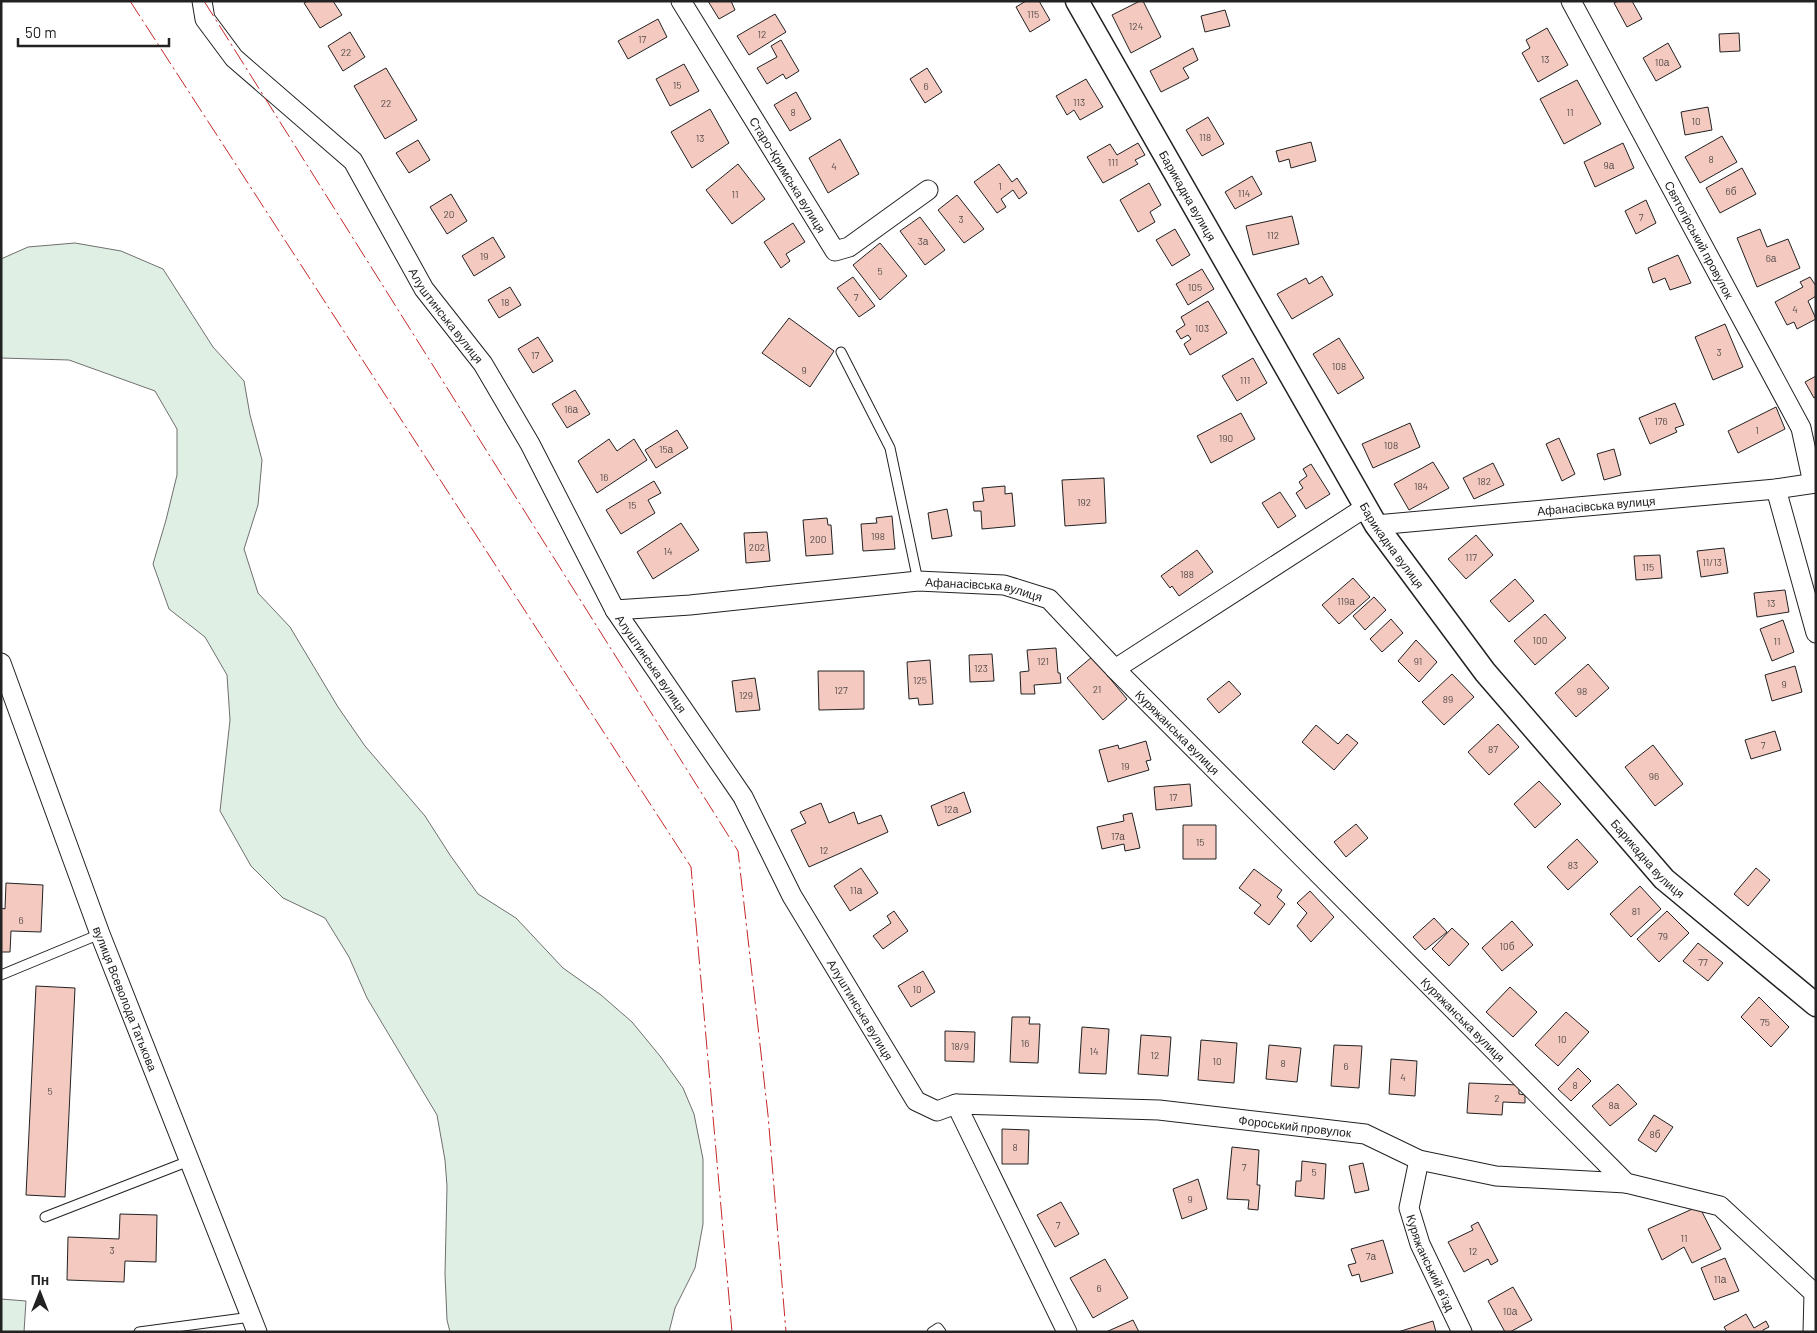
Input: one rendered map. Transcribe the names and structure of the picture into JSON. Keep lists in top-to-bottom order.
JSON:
{
  "streets": {
    "street": [
      "Старо-Кримська вулиця",
      "Барикадна вулиця",
      "Святогірський провулок",
      "Алуштинська вулиця",
      "Афанасівська вулиця",
      "Куряжанська вулиця",
      "вулиця Всеволода Татькова",
      "Фороський провулок",
      "Куряжанський в’їзд"
    ]
  },
  "crossings": [
    ["Барикадна вулиця", "Афанасівська вулиця"],
    ["Святогірський провулок", "Афанасівська вулиця"],
    ["Алуштинська вулиця", "Афанасівська вулиця"],
    ["Алуштинська вулиця", "Фороський провулок"],
    ["Афанасівська вулиця", "Куряжанська вулиця"],
    ["Куряжанська вулиця", "Фороський провулок"],
    ["Фороський провулок", "Куряжанський в’їзд"]
  ],
  "house_numbers": [
    "115",
    "124",
    "12",
    "17",
    "22",
    "13",
    "10а",
    "15",
    "6",
    "113",
    "22",
    "8",
    "11",
    "10",
    "118",
    "13",
    "8",
    "111",
    "9а",
    "4",
    "1",
    "6б",
    "114",
    "11",
    "20",
    "7",
    "3",
    "112",
    "3а",
    "19",
    "6а",
    "5",
    "105",
    "7",
    "18",
    "4",
    "103",
    "3",
    "17",
    "108",
    "9",
    "111",
    "16а",
    "176",
    "1",
    "190",
    "108",
    "15а",
    "16",
    "182",
    "184",
    "192",
    "15",
    "198",
    "200",
    "202",
    "14",
    "117",
    "11/13",
    "115",
    "188",
    "119а",
    "13",
    "100",
    "11",
    "121",
    "91",
    "123",
    "125",
    "9",
    "21",
    "127",
    "98",
    "129",
    "89",
    "7",
    "87",
    "19",
    "96",
    "17",
    "12а",
    "17а",
    "15",
    "12",
    "83",
    "11а",
    "81",
    "6",
    "79",
    "10б",
    "77",
    "10",
    "75",
    "10",
    "16",
    "18/9",
    "14",
    "12",
    "10",
    "8",
    "6",
    "4",
    "8",
    "5",
    "2",
    "8а",
    "8б",
    "8",
    "7",
    "5",
    "9",
    "7",
    "11",
    "3",
    "12",
    "7а",
    "11а",
    "6",
    "10а"
  ],
  "scale_bar": "50 m",
  "north": "top"
}
